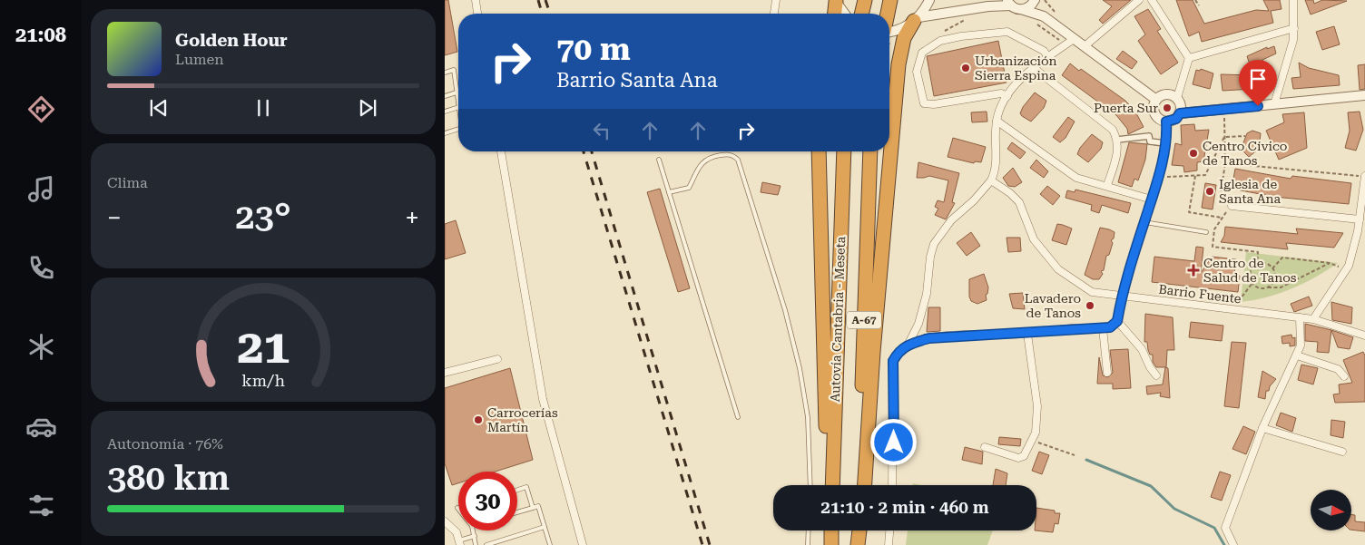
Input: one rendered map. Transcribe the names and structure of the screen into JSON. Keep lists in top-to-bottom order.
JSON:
{
  "streets": {
    "highway": ["Autovía Cantabria - Meseta", "A-67"],
    "street": ["Barrio Fuente"]
  },
  "places": {
    "other": [
      "Urbanización Sierra Espina",
      "Puerta Sur",
      "Centro Cívico de Tanos",
      "Iglesia de Santa Ana",
      "Lavadero de Tanos",
      "Carrocerías Martín"
    ],
    "health": ["Centro de Salud de Tanos"]
  },
  "north": "right",
  "page": {
    "tabs": "21:08",
    "turn": ["70 m", "Barrio Santa Ana"],
    "song": ["Golden Hour", "Lumen"],
    "tile": [
      "Clima",
      ["Autonomía · 76%", "380 km"]
    ],
    "heat": ["−", "23°", "+"],
    "limit": "30",
    "trip": "21:10 · 2 min · 460 m",
    "gauge": ["21", "km/h"]
  }
}
